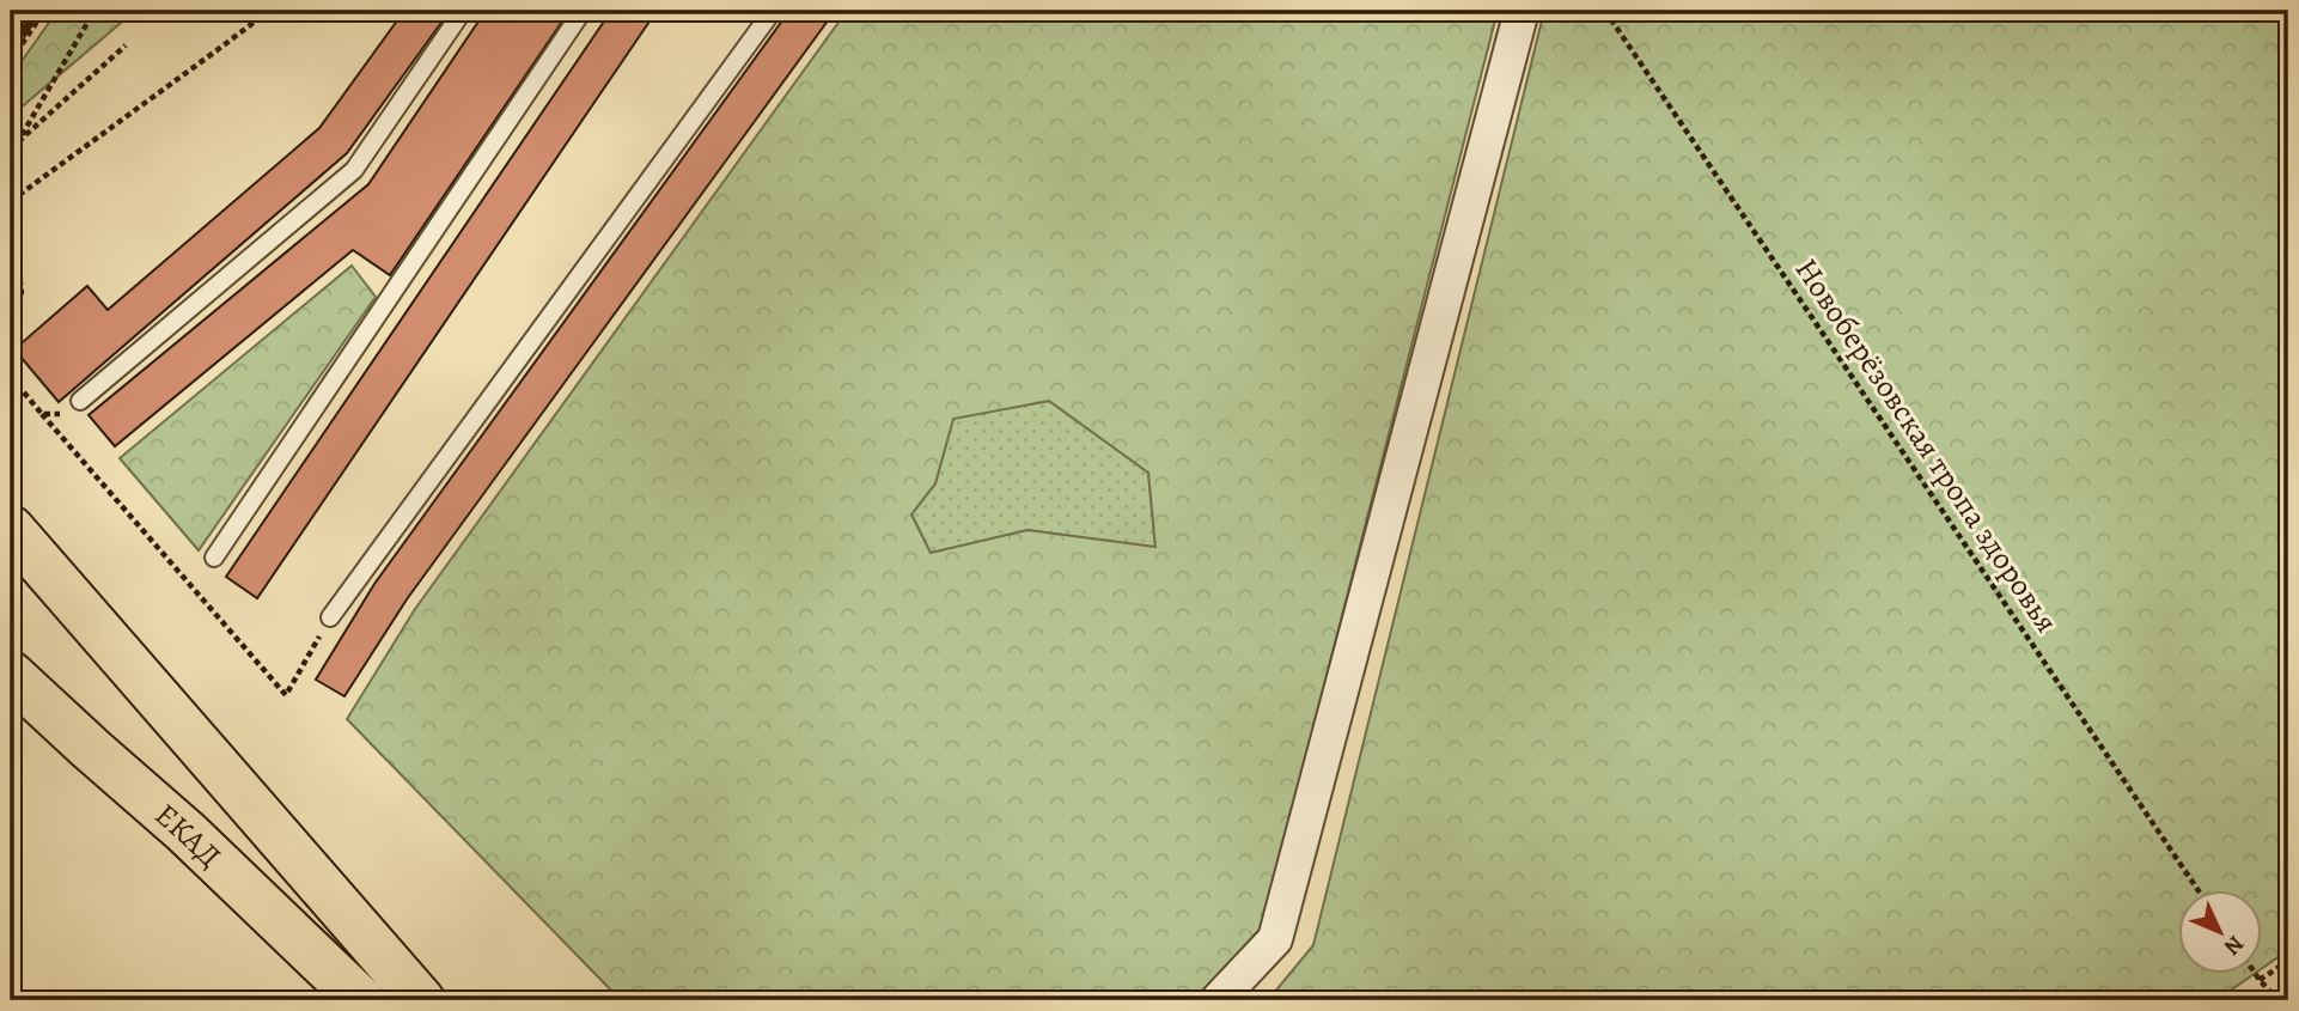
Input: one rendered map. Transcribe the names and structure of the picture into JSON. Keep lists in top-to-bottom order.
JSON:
{
  "streets": {
    "main road": ["ЕКАД"],
    "path": ["Новоберёзовская тропа здоровья"]
  },
  "north": "bottom right"
}
